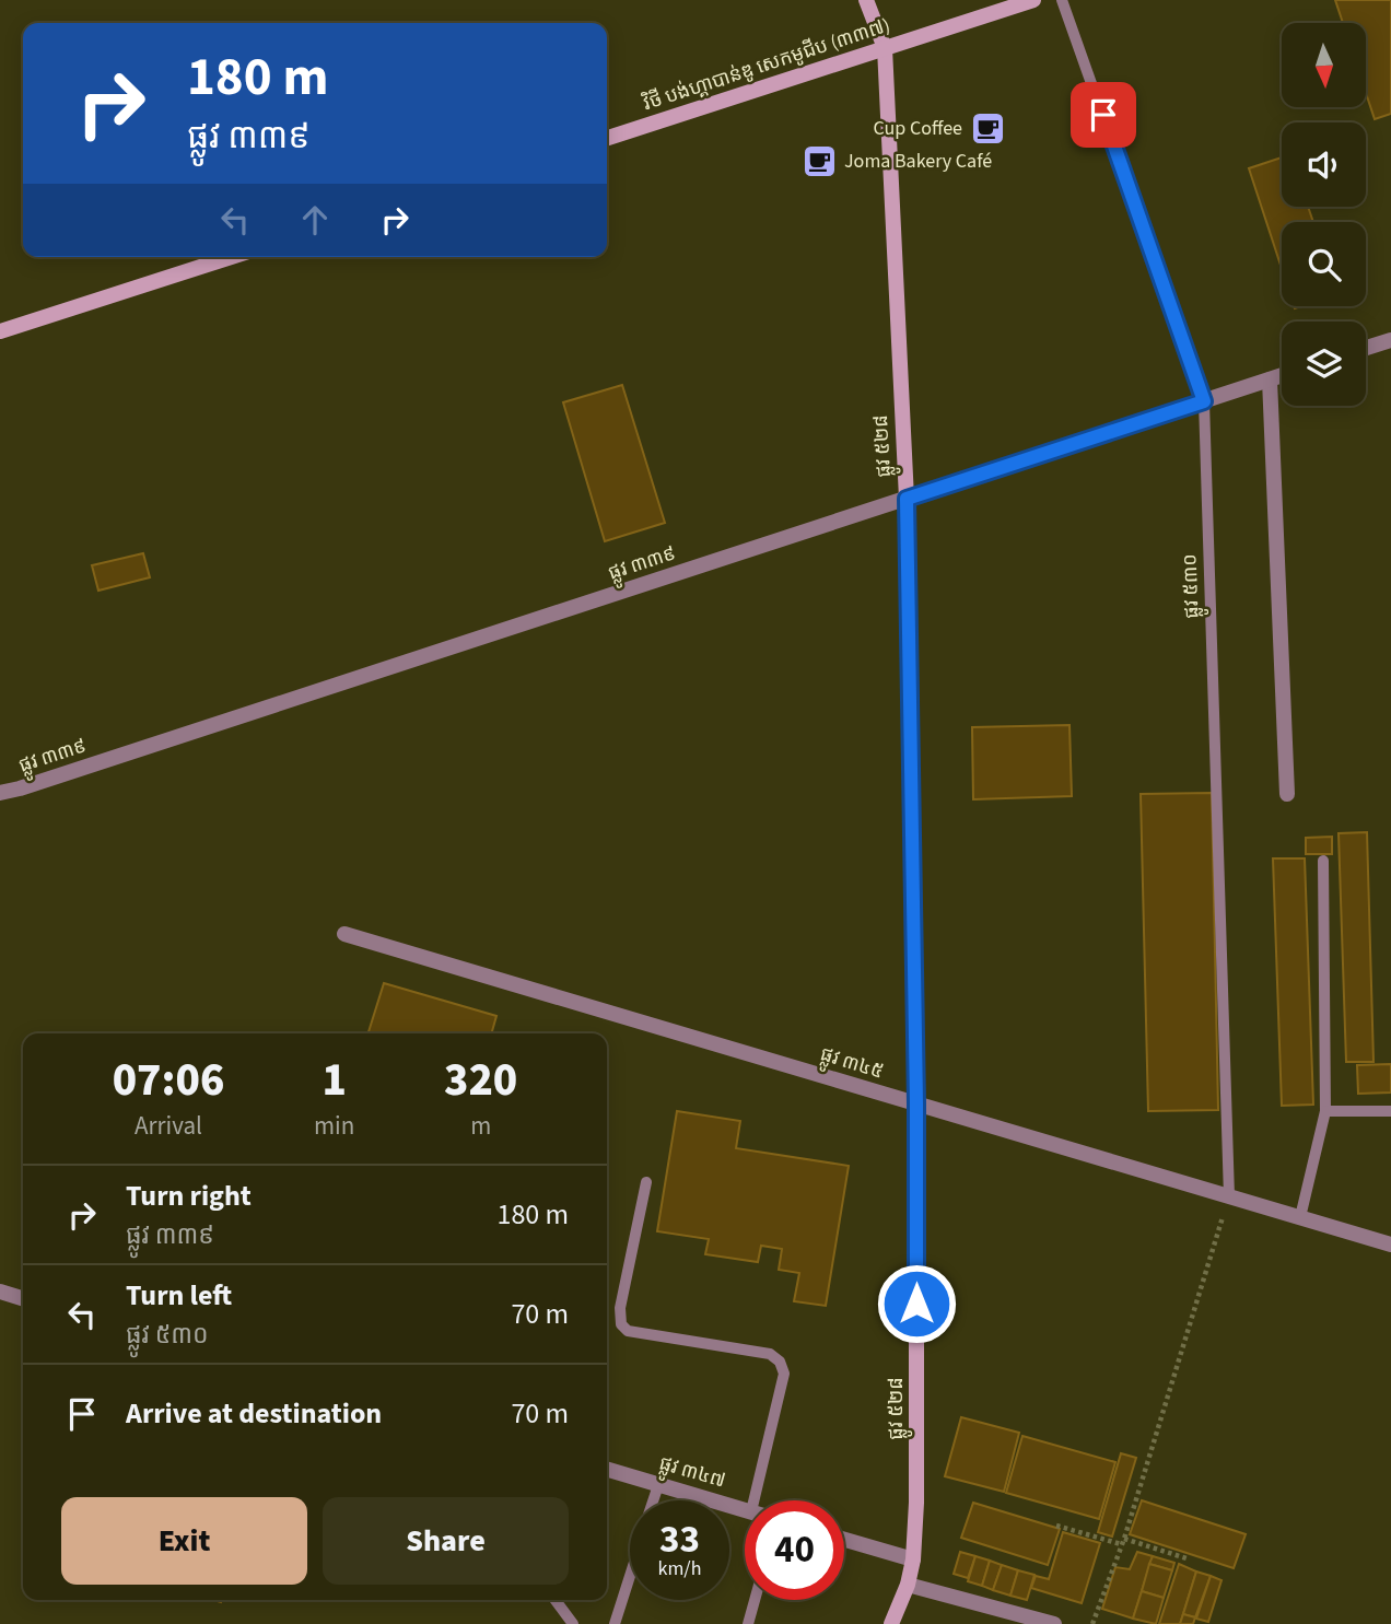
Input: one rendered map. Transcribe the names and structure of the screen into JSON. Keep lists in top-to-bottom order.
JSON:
{
  "streets": {
    "street": [
      "វិថី បង់ហ្គាបាន់ឌូ សេកមូជីប (៣៣៧)",
      "ផ្លូវ ៥២៨",
      "ផ្លូវ ៣៣៩",
      "ផ្លូវ ៣៤៥",
      "ផ្លូវ ៣៤៧"
    ],
    "lane": ["ផ្លូវ ៥៣០"]
  },
  "crossings": [
    ["វិថី បង់ហ្គាបាន់ឌូ សេកមូជីប (៣៣៧)", "ផ្លូវ ៥២៨"],
    ["ផ្លូវ ៥២៨", "ផ្លូវ ៣៣៩"],
    ["ផ្លូវ ៥២៨", "ផ្លូវ ៣៤៥"],
    ["ផ្លូវ ៣៣៩", "ផ្លូវ ៥៣០"],
    ["ផ្លូវ ៥៣០", "ផ្លូវ ៣៤៥"]
  ],
  "places": {
    "cafe": ["Cup Coffee", "Joma Bakery Café"]
  },
  "north": "bottom",
  "page": {
    "turn": ["180 m", "ផ្លូវ ៣៣៩"],
    "eta": [
      "07:06",
      "Arrival",
      "1",
      "min",
      "320",
      "m"
    ],
    "list": [
      {
        "name": "Turn right",
        "note": "ផ្លូវ ៣៣៩",
        "value": "180 m"
      },
      {
        "name": "Turn left",
        "note": "ផ្លូវ ៥៣០",
        "value": "70 m"
      },
      {
        "name": "Arrive at destination",
        "value": "70 m"
      }
    ],
    "buttons": ["Exit", "Share"],
    "speed": "33 km/h",
    "limit": "40"
  }
}
